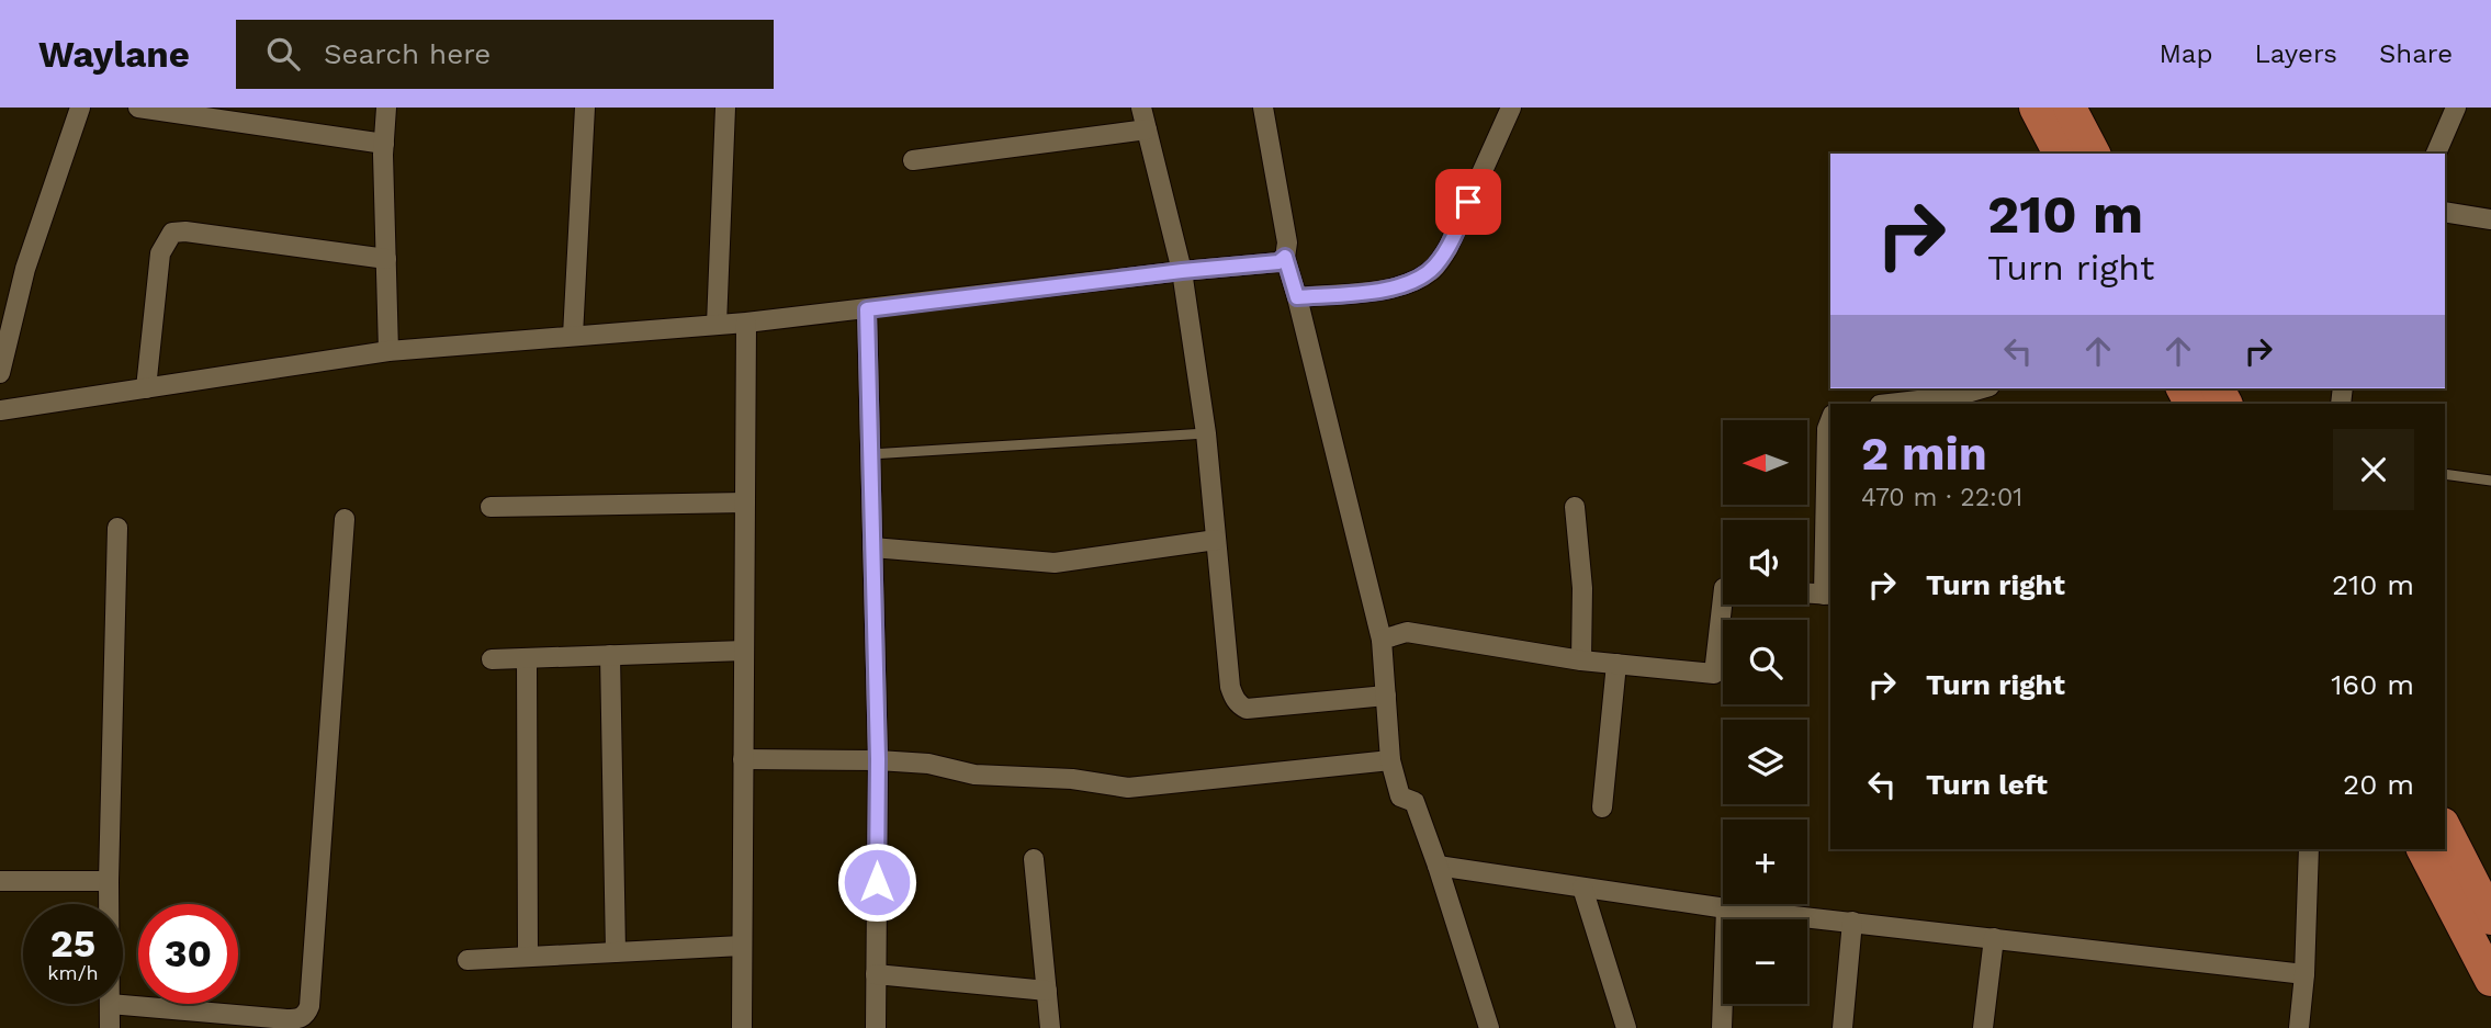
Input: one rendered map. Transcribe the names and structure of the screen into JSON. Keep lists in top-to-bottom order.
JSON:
{
  "north": "left",
  "page": {
    "header": "Waylane",
    "search": "Search here",
    "nav": ["Map", "Layers", "Share"],
    "turn": ["210 m", "Turn right"],
    "heading": ["2 min", "470 m · 22:01"],
    "map_buttons": ["+", "−"],
    "list": [
      {
        "name": "Turn right",
        "value": "210 m"
      },
      {
        "name": "Turn right",
        "value": "160 m"
      },
      {
        "name": "Turn left",
        "value": "20 m"
      }
    ],
    "speed": "25 km/h",
    "limit": "30"
  }
}
